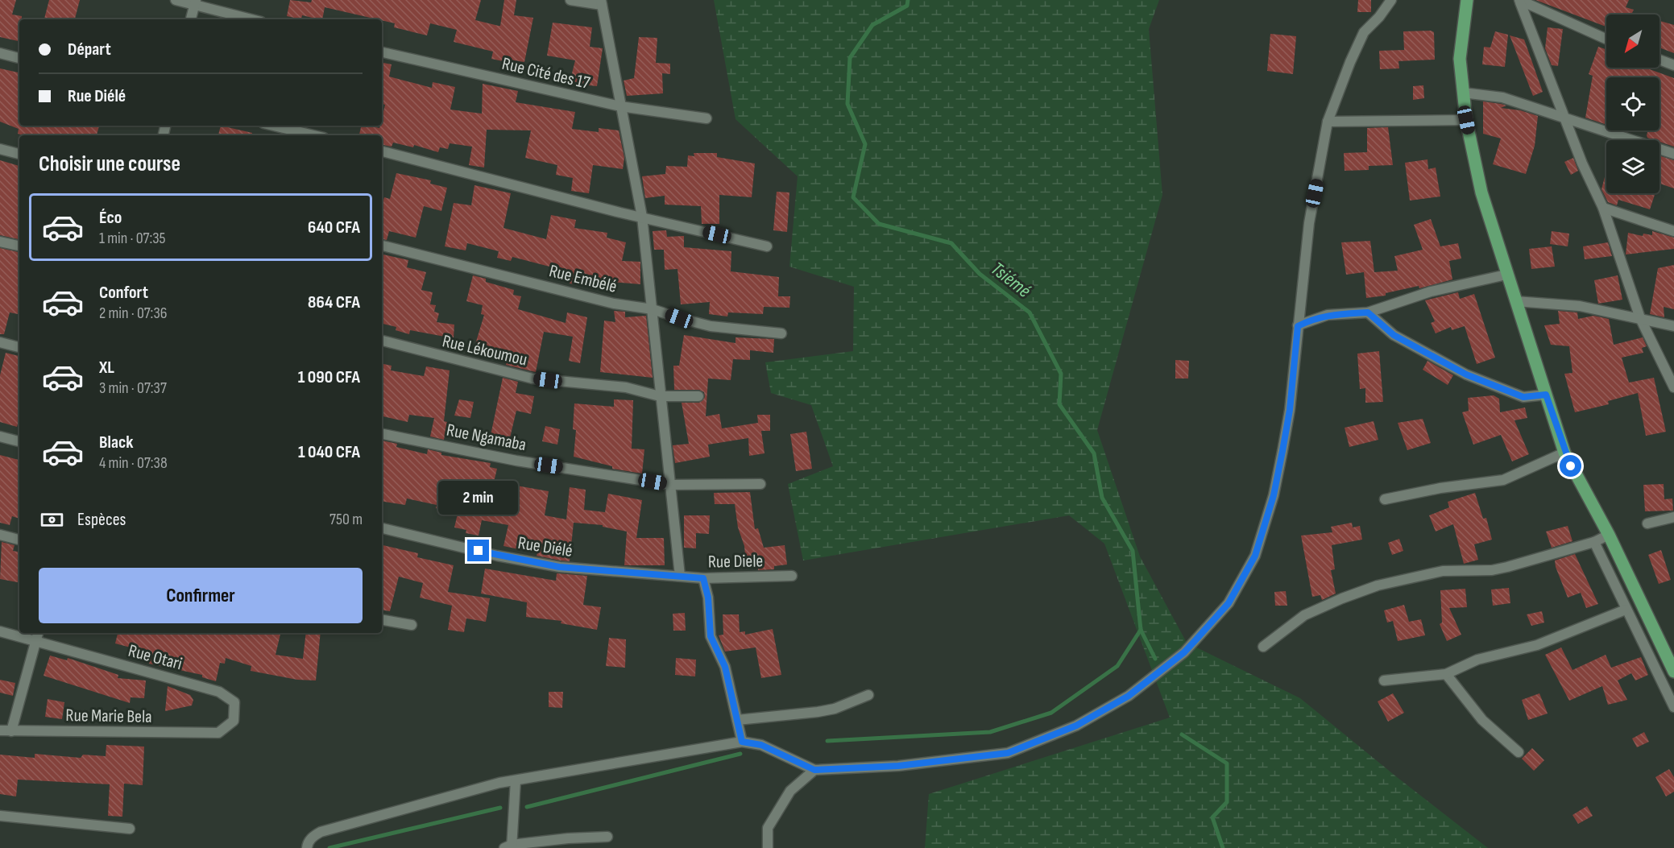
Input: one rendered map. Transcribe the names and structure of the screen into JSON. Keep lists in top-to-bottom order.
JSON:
{
  "streets": {
    "street": [
      "Rue Cité des 17",
      "Rue Embélé",
      "Rue Lékoumou",
      "Rue Ngamaba",
      "Rue Diélé",
      "Rue Diele",
      "Rue Otari",
      "Rue Marie Bela"
    ]
  },
  "crossings": [
    ["Rue Diélé", "Rue Diele"],
    ["Rue Otari", "Rue Marie Bela"]
  ],
  "water": ["Tsiémé"],
  "north": "bottom left",
  "page": {
    "banner": ["Départ", "Rue Diélé"],
    "heading": "Choisir une course",
    "list": [
      {
        "name": "Éco",
        "note": "1 min · 07:35",
        "value": "640 CFA"
      },
      {
        "name": "Confort",
        "note": "2 min · 07:36",
        "value": "864 CFA"
      },
      {
        "name": "XL",
        "note": "3 min · 07:37",
        "value": "1 090 CFA"
      },
      {
        "name": "Black",
        "note": "4 min · 07:38",
        "value": "1 040 CFA"
      }
    ],
    "bubble": "2 min",
    "pay": ["Espèces", "750 m"],
    "buttons": "Confirmer"
  }
}
